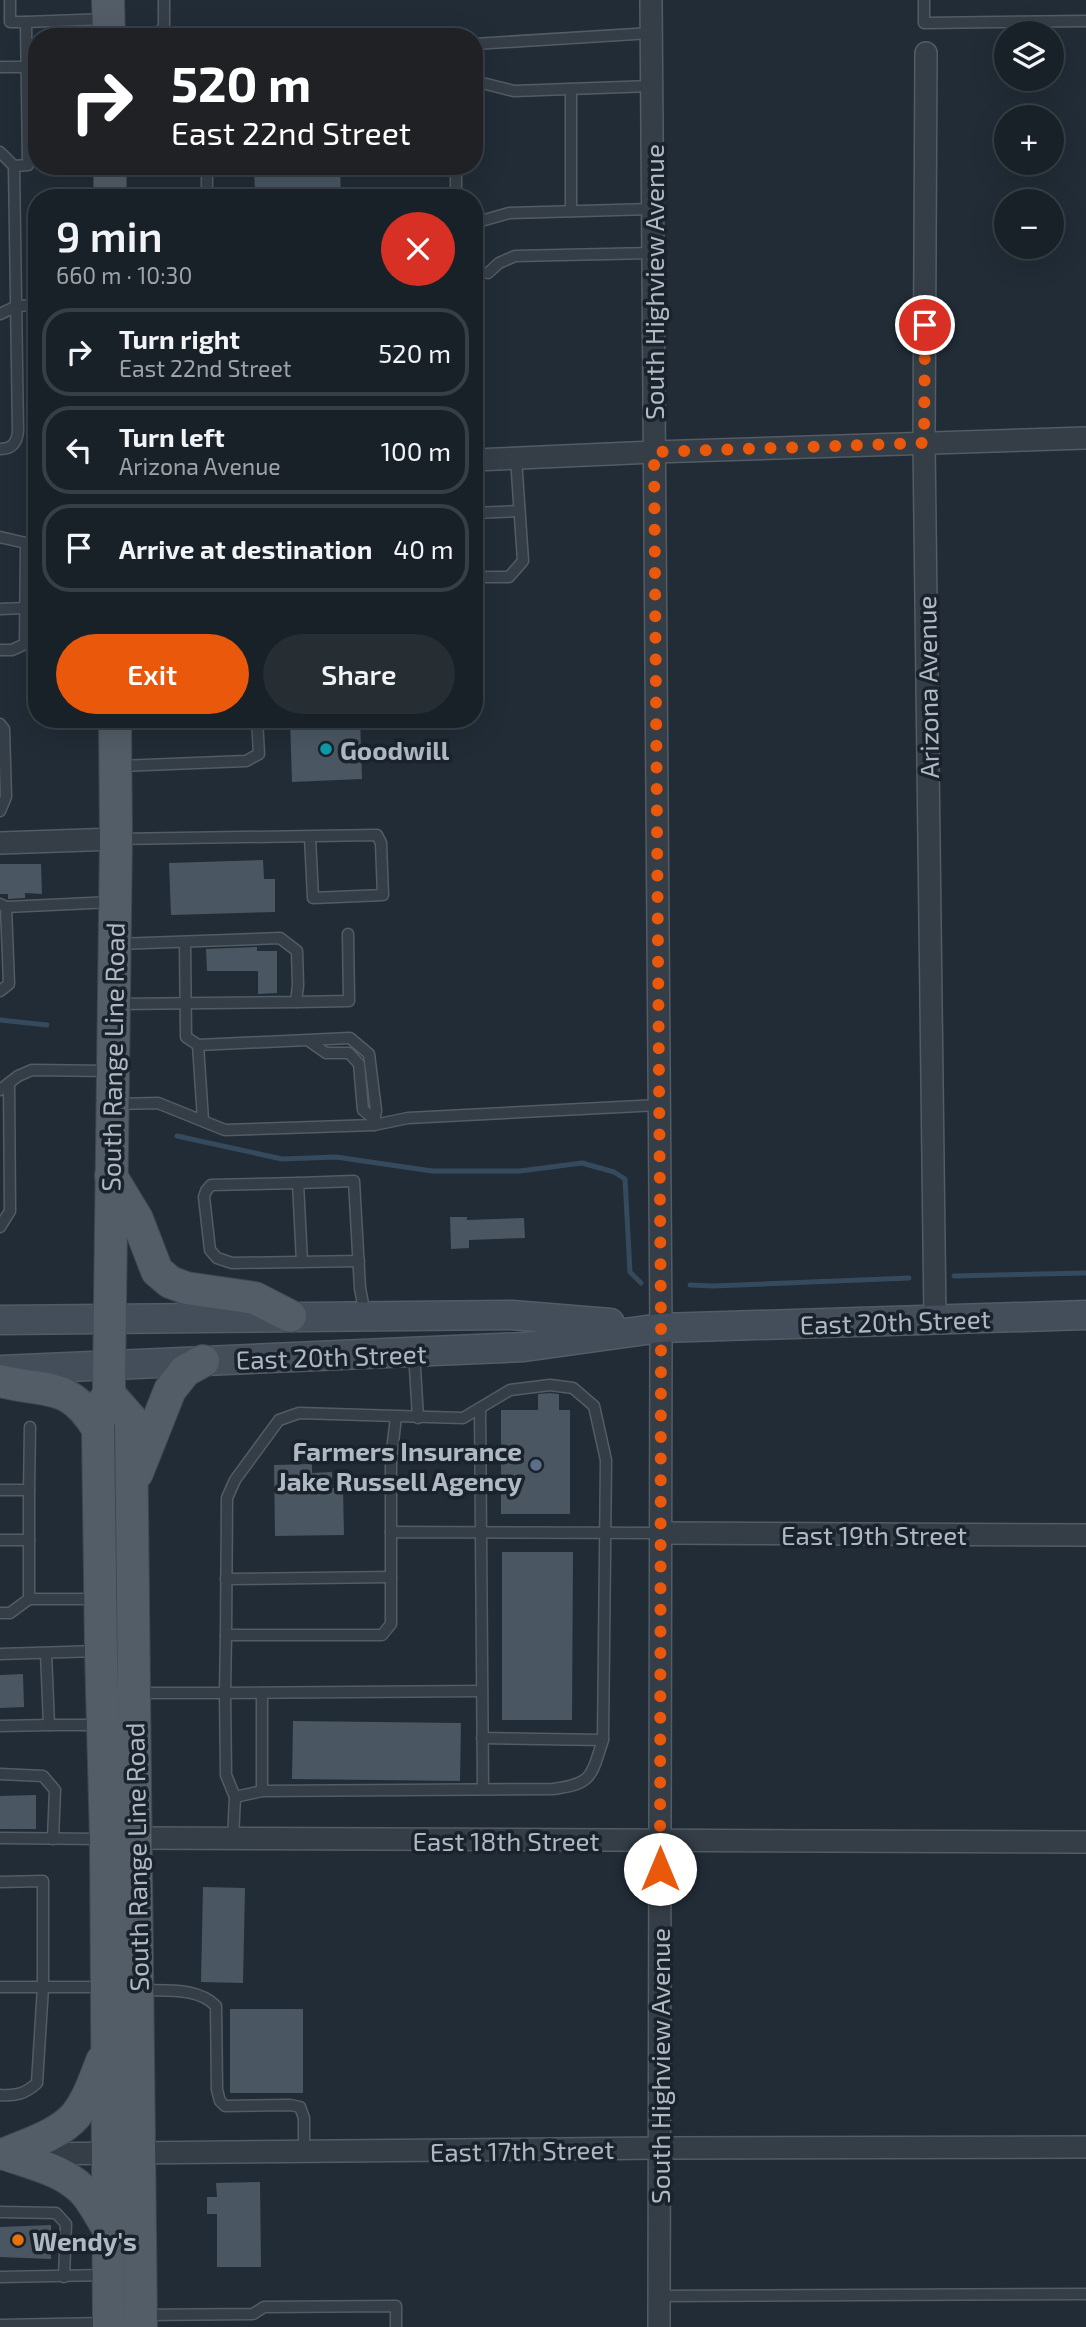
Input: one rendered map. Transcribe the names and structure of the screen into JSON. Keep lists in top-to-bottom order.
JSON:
{
  "streets": {
    "main road": ["South Range Line Road", "East 20th Street"],
    "street": [
      "South Highview Avenue",
      "Arizona Avenue",
      "East 19th Street",
      "East 18th Street",
      "East 17th Street"
    ]
  },
  "crossings": [
    ["South Highview Avenue", "East 20th Street"],
    ["South Highview Avenue", "East 19th Street"],
    ["South Highview Avenue", "East 18th Street"],
    ["South Highview Avenue", "East 17th Street"],
    ["Arizona Avenue", "East 20th Street"],
    ["South Range Line Road", "East 20th Street"],
    ["South Range Line Road", "East 18th Street"],
    ["South Range Line Road", "East 17th Street"]
  ],
  "places": ["Goodwill", "Farmers Insurance Jake Russell Agency", "Wendy's"],
  "page": {
    "map_buttons": ["+", "−"],
    "turn": ["520 m", "East 22nd Street"],
    "heading": ["9 min", "660 m · 10:30"],
    "list": [
      {
        "name": "Turn right",
        "note": "East 22nd Street",
        "value": "520 m"
      },
      {
        "name": "Turn left",
        "note": "Arizona Avenue",
        "value": "100 m"
      },
      {
        "name": "Arrive at destination",
        "value": "40 m"
      }
    ],
    "buttons": ["Exit", "Share"]
  }
}
